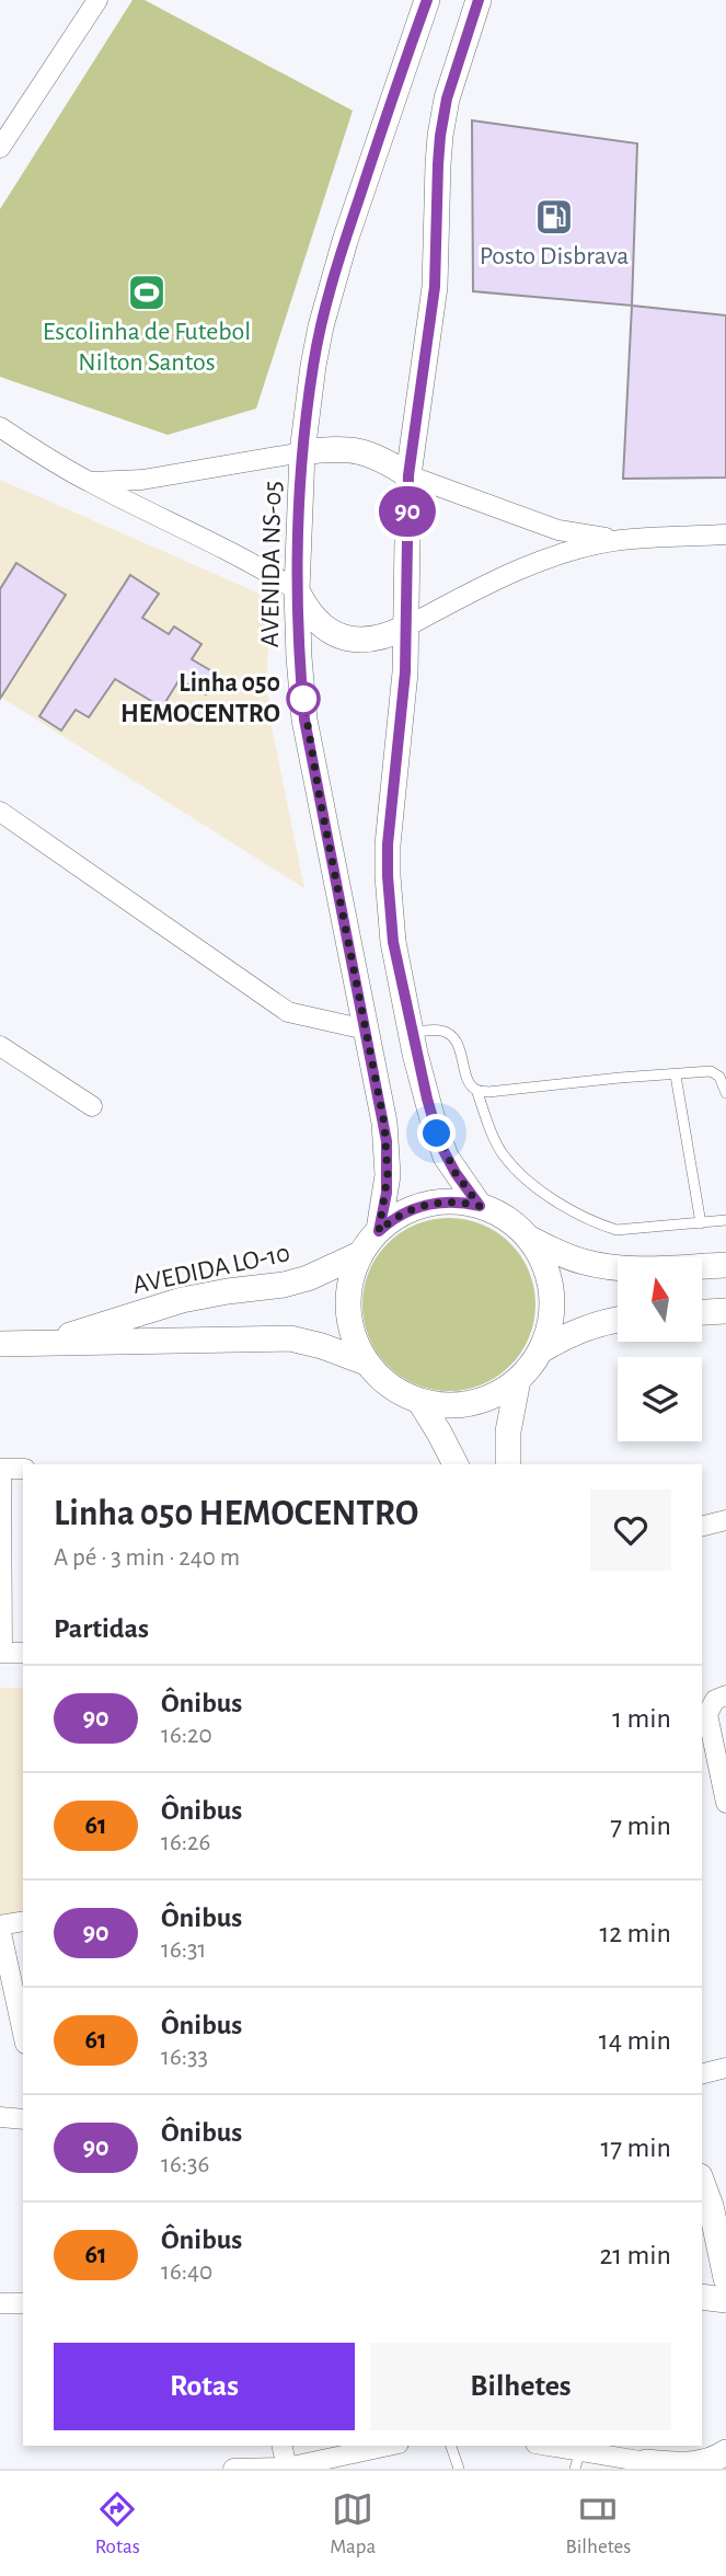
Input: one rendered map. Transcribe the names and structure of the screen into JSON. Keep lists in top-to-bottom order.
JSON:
{
  "streets": {
    "street": ["AVENIDA NS-05", "AVEDIDA LO-10"]
  },
  "crossings": [
    ["AVENIDA NS-05", "AVEDIDA LO-10"]
  ],
  "places": {
    "fuel station": ["Posto Disbrava"],
    "sports": ["Escolinha de Futebol Nilton Santos"],
    "other": ["Linha 050 HEMOCENTRO"]
  },
  "lines": ["bus line 90"],
  "north": "top",
  "page": {
    "on_map": "90",
    "heading": [
      ["Linha 050 HEMOCENTRO", "A pé · 3 min · 240 m"],
      "Partidas"
    ],
    "list": [
      {
        "mark": "90",
        "name": "Ônibus",
        "note": "16:20",
        "value": "1 min"
      },
      {
        "mark": "61",
        "name": "Ônibus",
        "note": "16:26",
        "value": "7 min"
      },
      {
        "mark": "90",
        "name": "Ônibus",
        "note": "16:31",
        "value": "12 min"
      },
      {
        "mark": "61",
        "name": "Ônibus",
        "note": "16:33",
        "value": "14 min"
      },
      {
        "mark": "90",
        "name": "Ônibus",
        "note": "16:36",
        "value": "17 min"
      },
      {
        "mark": "61",
        "name": "Ônibus",
        "note": "16:40",
        "value": "21 min"
      }
    ],
    "buttons": ["Rotas", "Bilhetes"],
    "tabs": ["Rotas", "Mapa", "Bilhetes"]
  }
}
